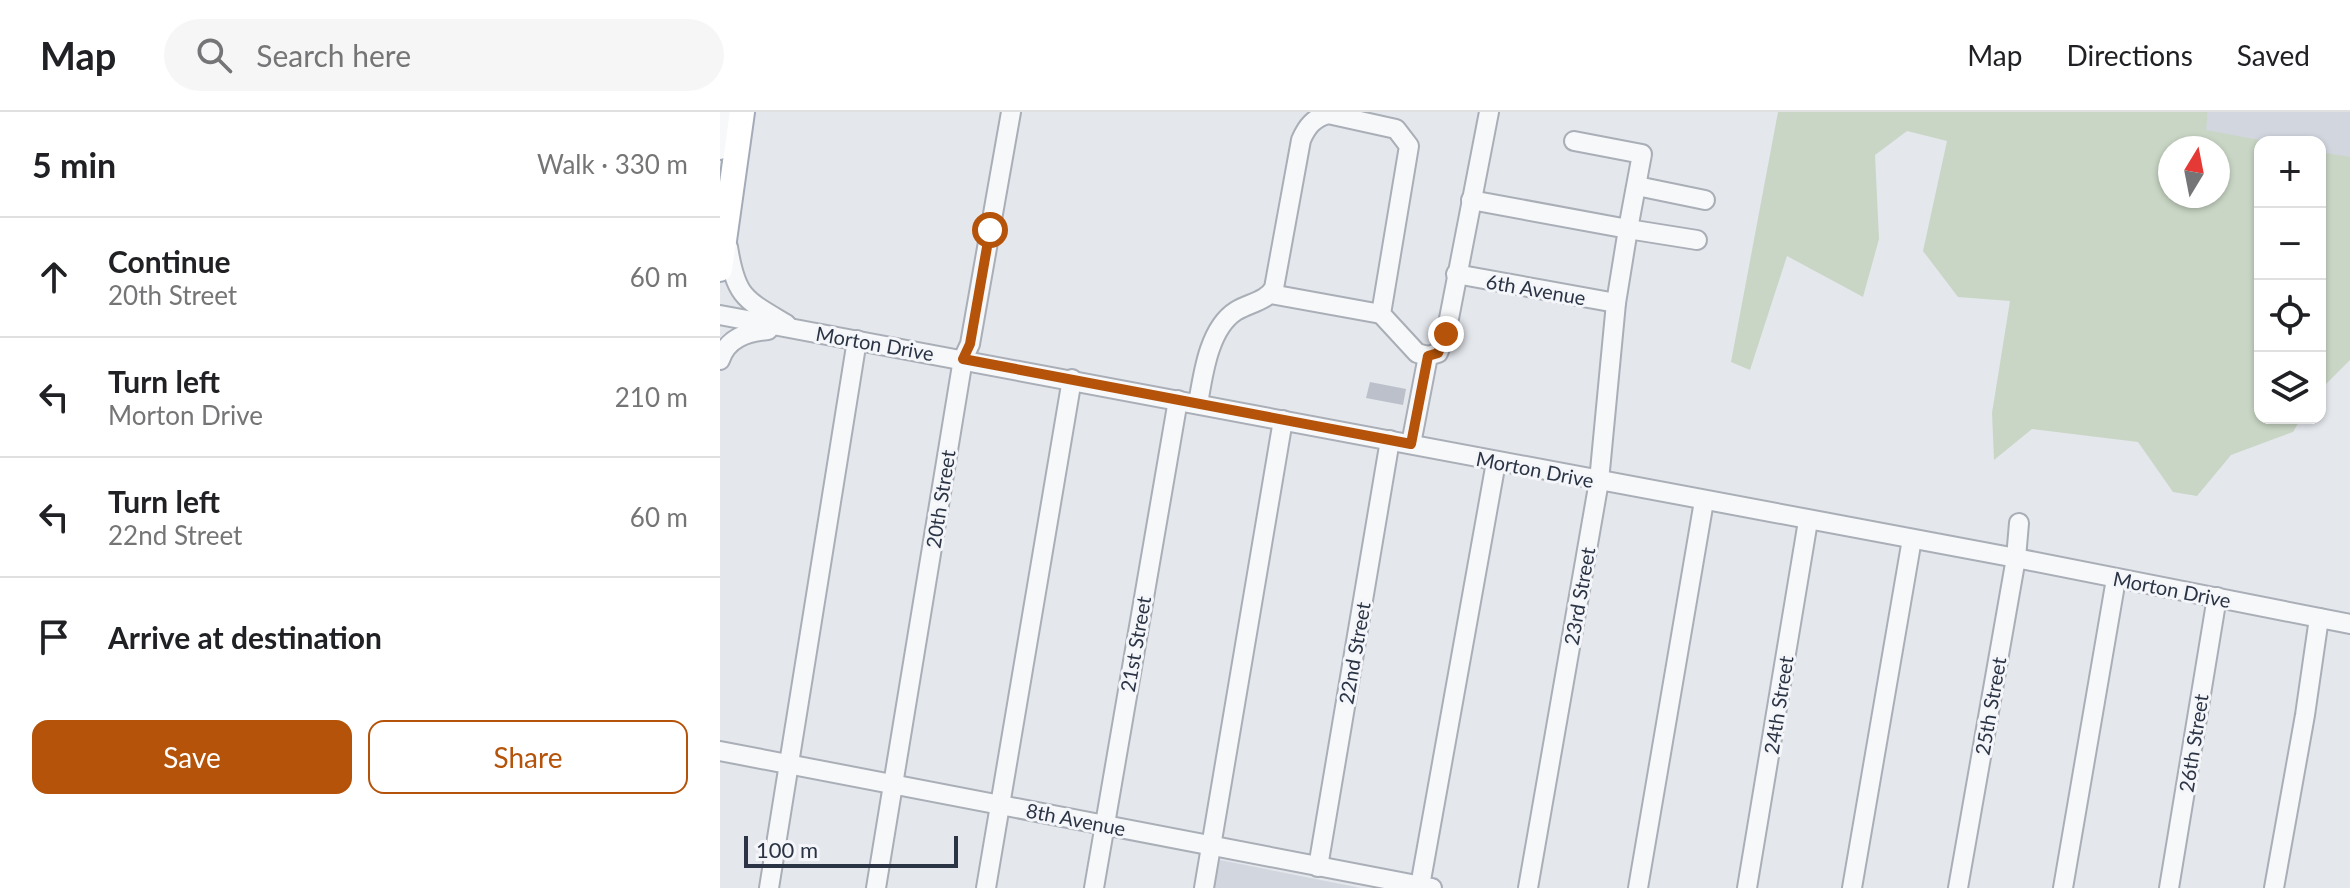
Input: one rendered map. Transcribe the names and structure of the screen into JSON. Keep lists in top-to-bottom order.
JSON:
{
  "streets": {
    "street": [
      "6th Avenue",
      "Morton Drive",
      "20th Street",
      "23rd Street",
      "21st Street",
      "22nd Street",
      "24th Street",
      "25th Street",
      "26th Street",
      "8th Avenue"
    ]
  },
  "crossings": [
    ["6th Avenue", "23rd Street"],
    ["Morton Drive", "20th Street"],
    ["Morton Drive", "23rd Street"],
    ["Morton Drive", "21st Street"],
    ["Morton Drive", "22nd Street"],
    ["Morton Drive", "24th Street"],
    ["Morton Drive", "25th Street"],
    ["Morton Drive", "26th Street"],
    ["20th Street", "8th Avenue"],
    ["21st Street", "8th Avenue"],
    ["22nd Street", "8th Avenue"]
  ],
  "scale_bar": "100 m",
  "north": "top",
  "page": {
    "header": "Map",
    "search": "Search here",
    "nav": ["Map", "Directions", "Saved"],
    "heading": ["5 min", "Walk · 330 m"],
    "map_buttons": ["+", "−"],
    "list": [
      ["Continue", "20th Street", "60 m"],
      ["Turn left", "Morton Drive", "210 m"],
      ["Turn left", "22nd Street", "60 m"],
      "Arrive at destination"
    ],
    "buttons": ["Save", "Share"],
    "scale": "100 m"
  }
}
